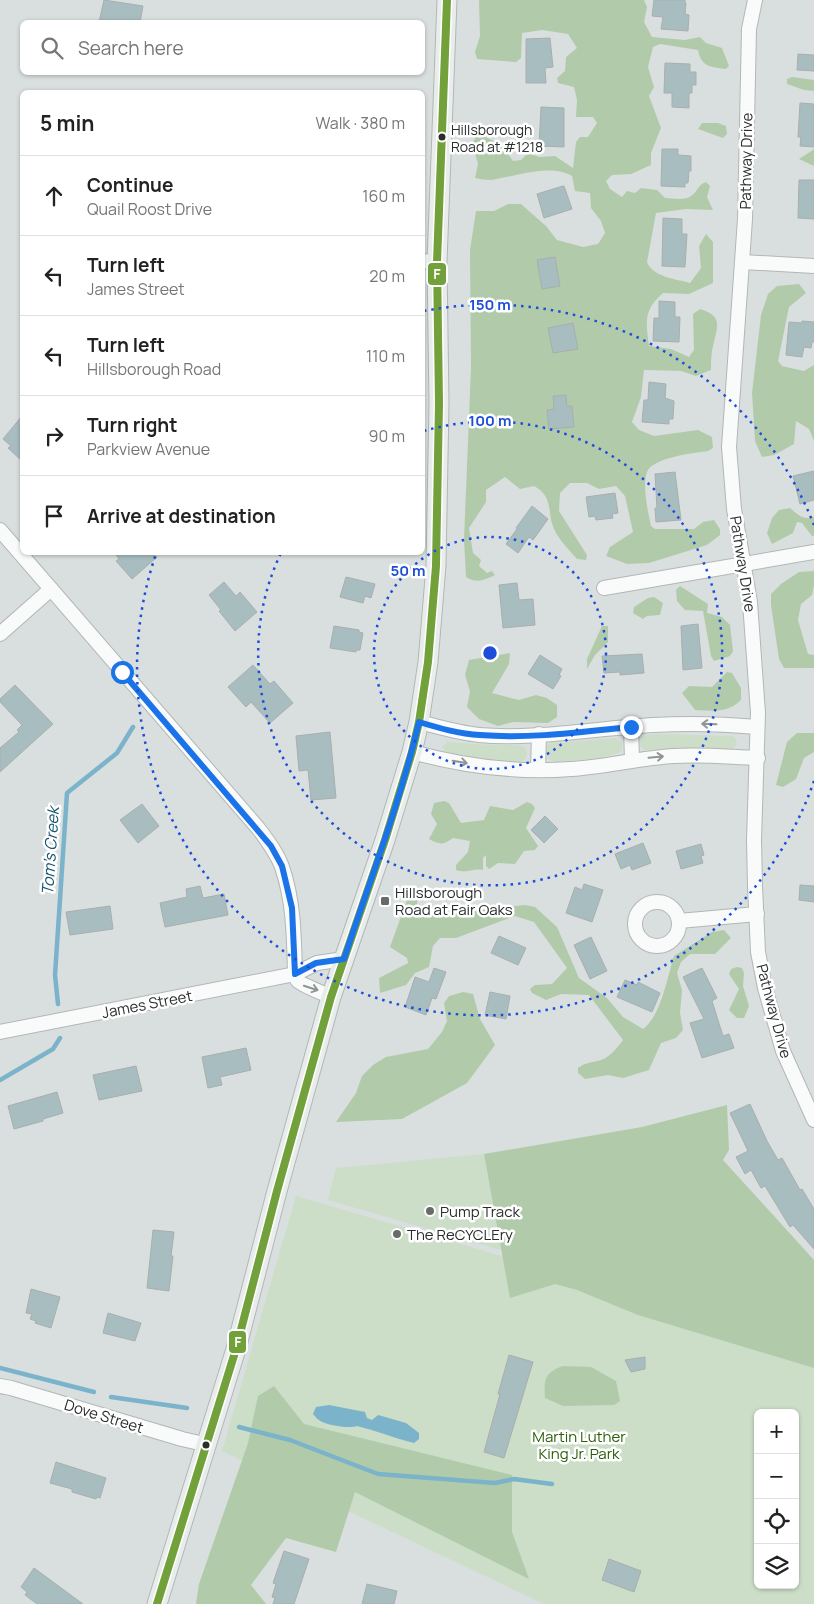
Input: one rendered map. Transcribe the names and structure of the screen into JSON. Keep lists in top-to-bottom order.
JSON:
{
  "streets": {
    "street": ["Pathway Drive", "James Street", "Dove Street"]
  },
  "water": ["Tom's Creek"],
  "parks": ["Martin Luther King Jr. Park"],
  "places": {
    "other": ["Hillsborough Road at #1218", "Pump Track", "The ReCYCLEry"],
    "transit": ["Hillsborough Road at Fair Oaks"]
  },
  "lines": ["transit line F"],
  "page": {
    "search": "Search here",
    "heading": ["5 min", "Walk · 380 m"],
    "list": [
      ["Continue", "Quail Roost Drive", "160 m"],
      ["Turn left", "James Street", "20 m"],
      ["Turn left", "Hillsborough Road", "110 m"],
      ["Turn right", "Parkview Avenue", "90 m"],
      "Arrive at destination"
    ],
    "map_buttons": ["+", "−"]
  },
  "rings": ["150 m", "100 m", "50 m"]
}
